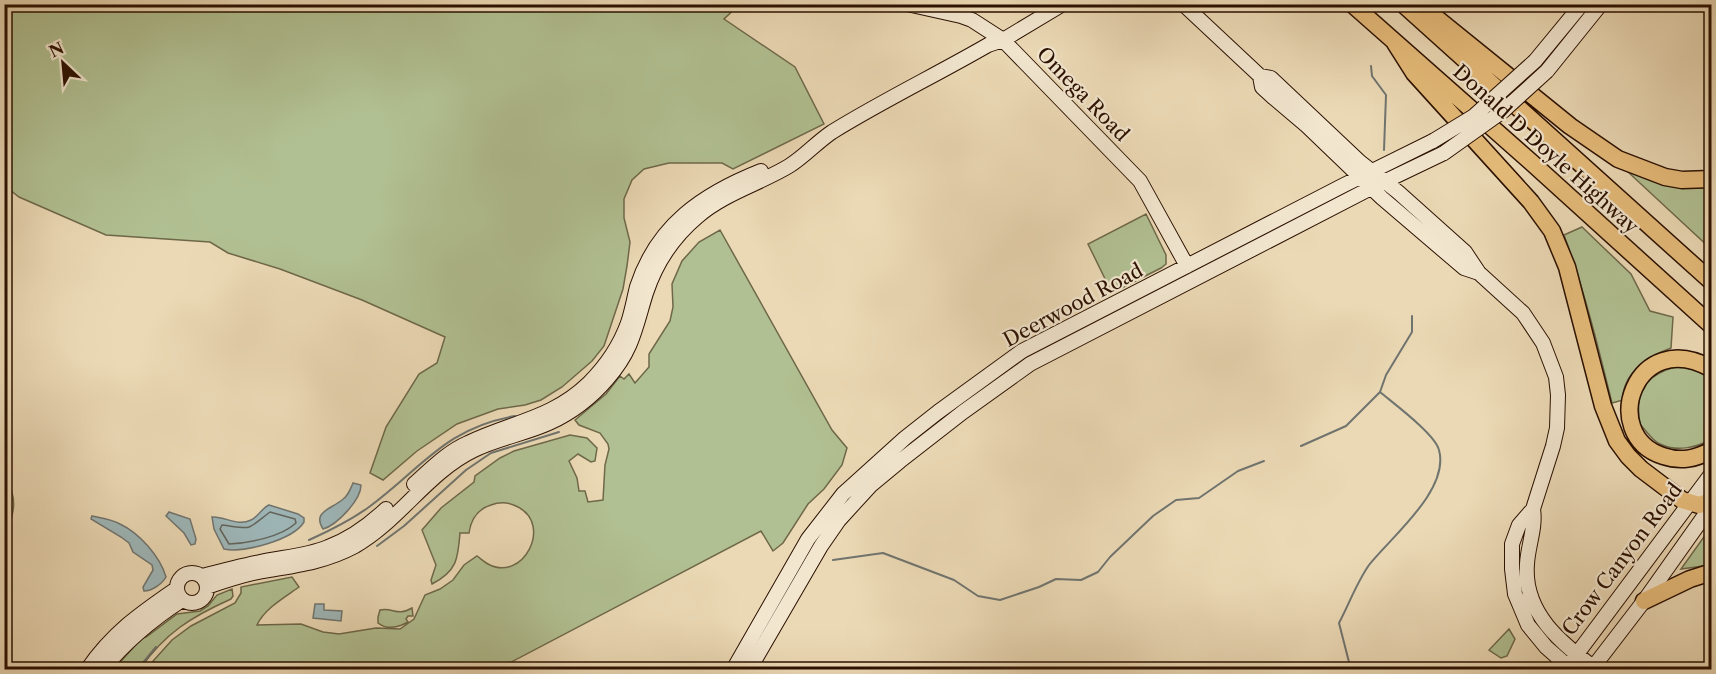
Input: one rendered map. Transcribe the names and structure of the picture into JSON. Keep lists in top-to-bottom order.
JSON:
{
  "streets": {
    "highway": ["Donald D Doyle Highway"],
    "street": ["Omega Road", "Deerwood Road", "Crow Canyon Road"]
  },
  "crossings": [
    ["Omega Road", "Deerwood Road"]
  ],
  "north": "top left"
}
